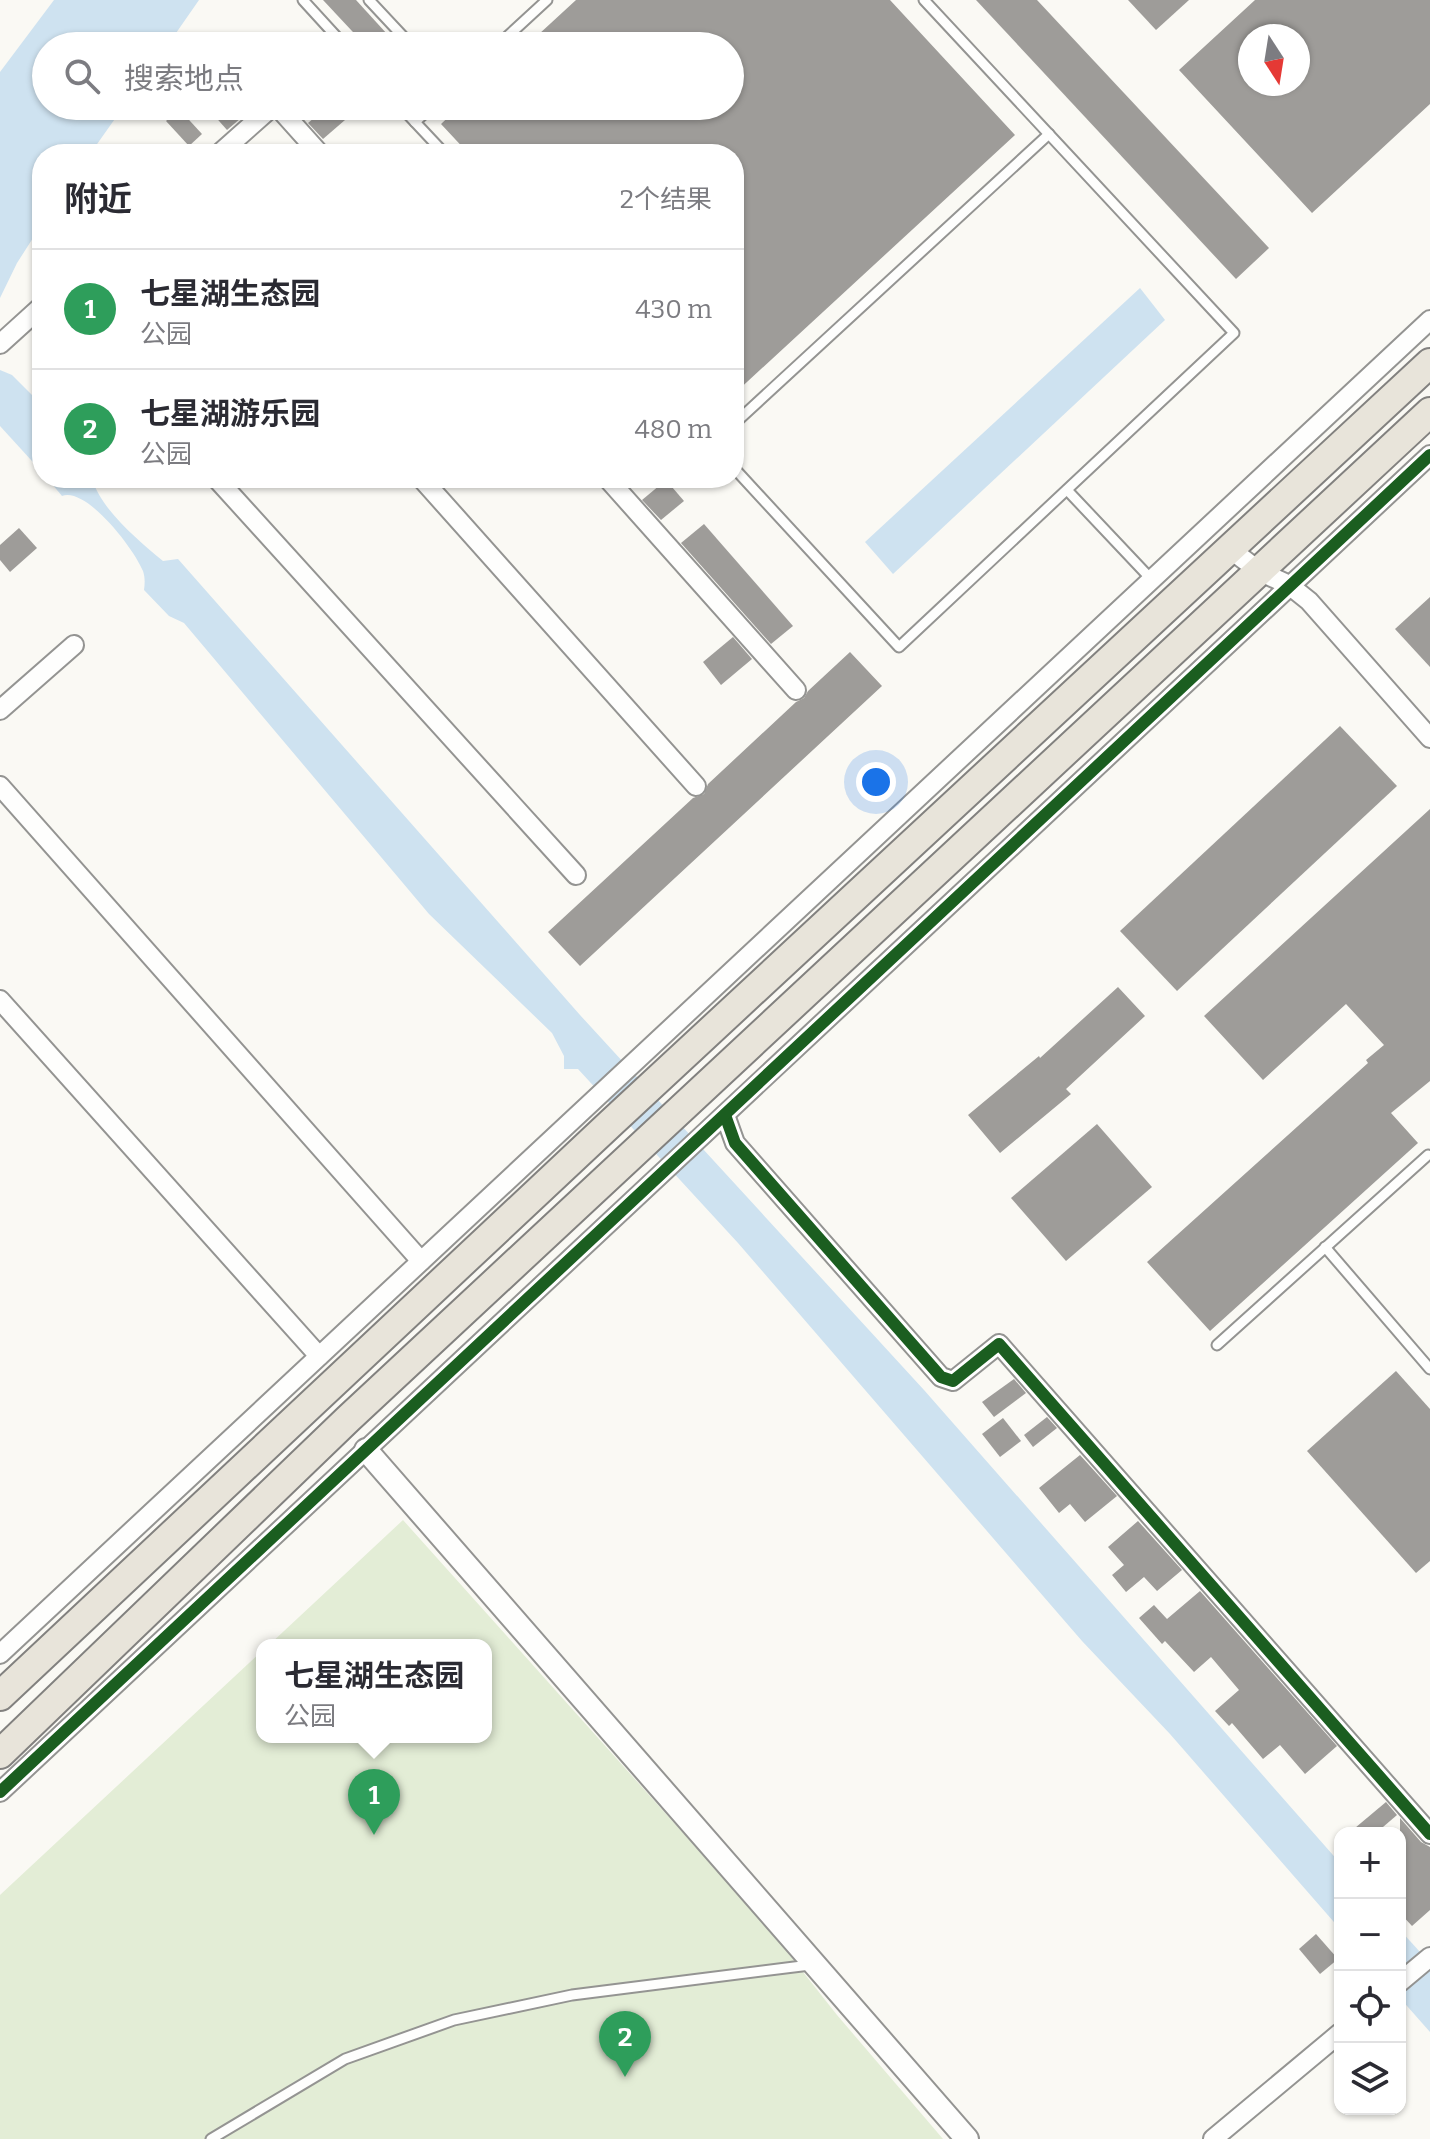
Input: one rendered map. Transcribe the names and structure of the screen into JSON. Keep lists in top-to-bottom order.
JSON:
{
  "north": "bottom",
  "page": {
    "search": "搜索地点",
    "heading": ["附近", "2个结果"],
    "list": [
      {
        "mark": "1",
        "name": "七星湖生态园",
        "note": "公园",
        "value": "430 m"
      },
      {
        "mark": "2",
        "name": "七星湖游乐园",
        "note": "公园",
        "value": "480 m"
      }
    ],
    "popup": ["七星湖生态园", "公园"],
    "pins": ["1", "2"],
    "map_buttons": ["+", "−"]
  }
}
